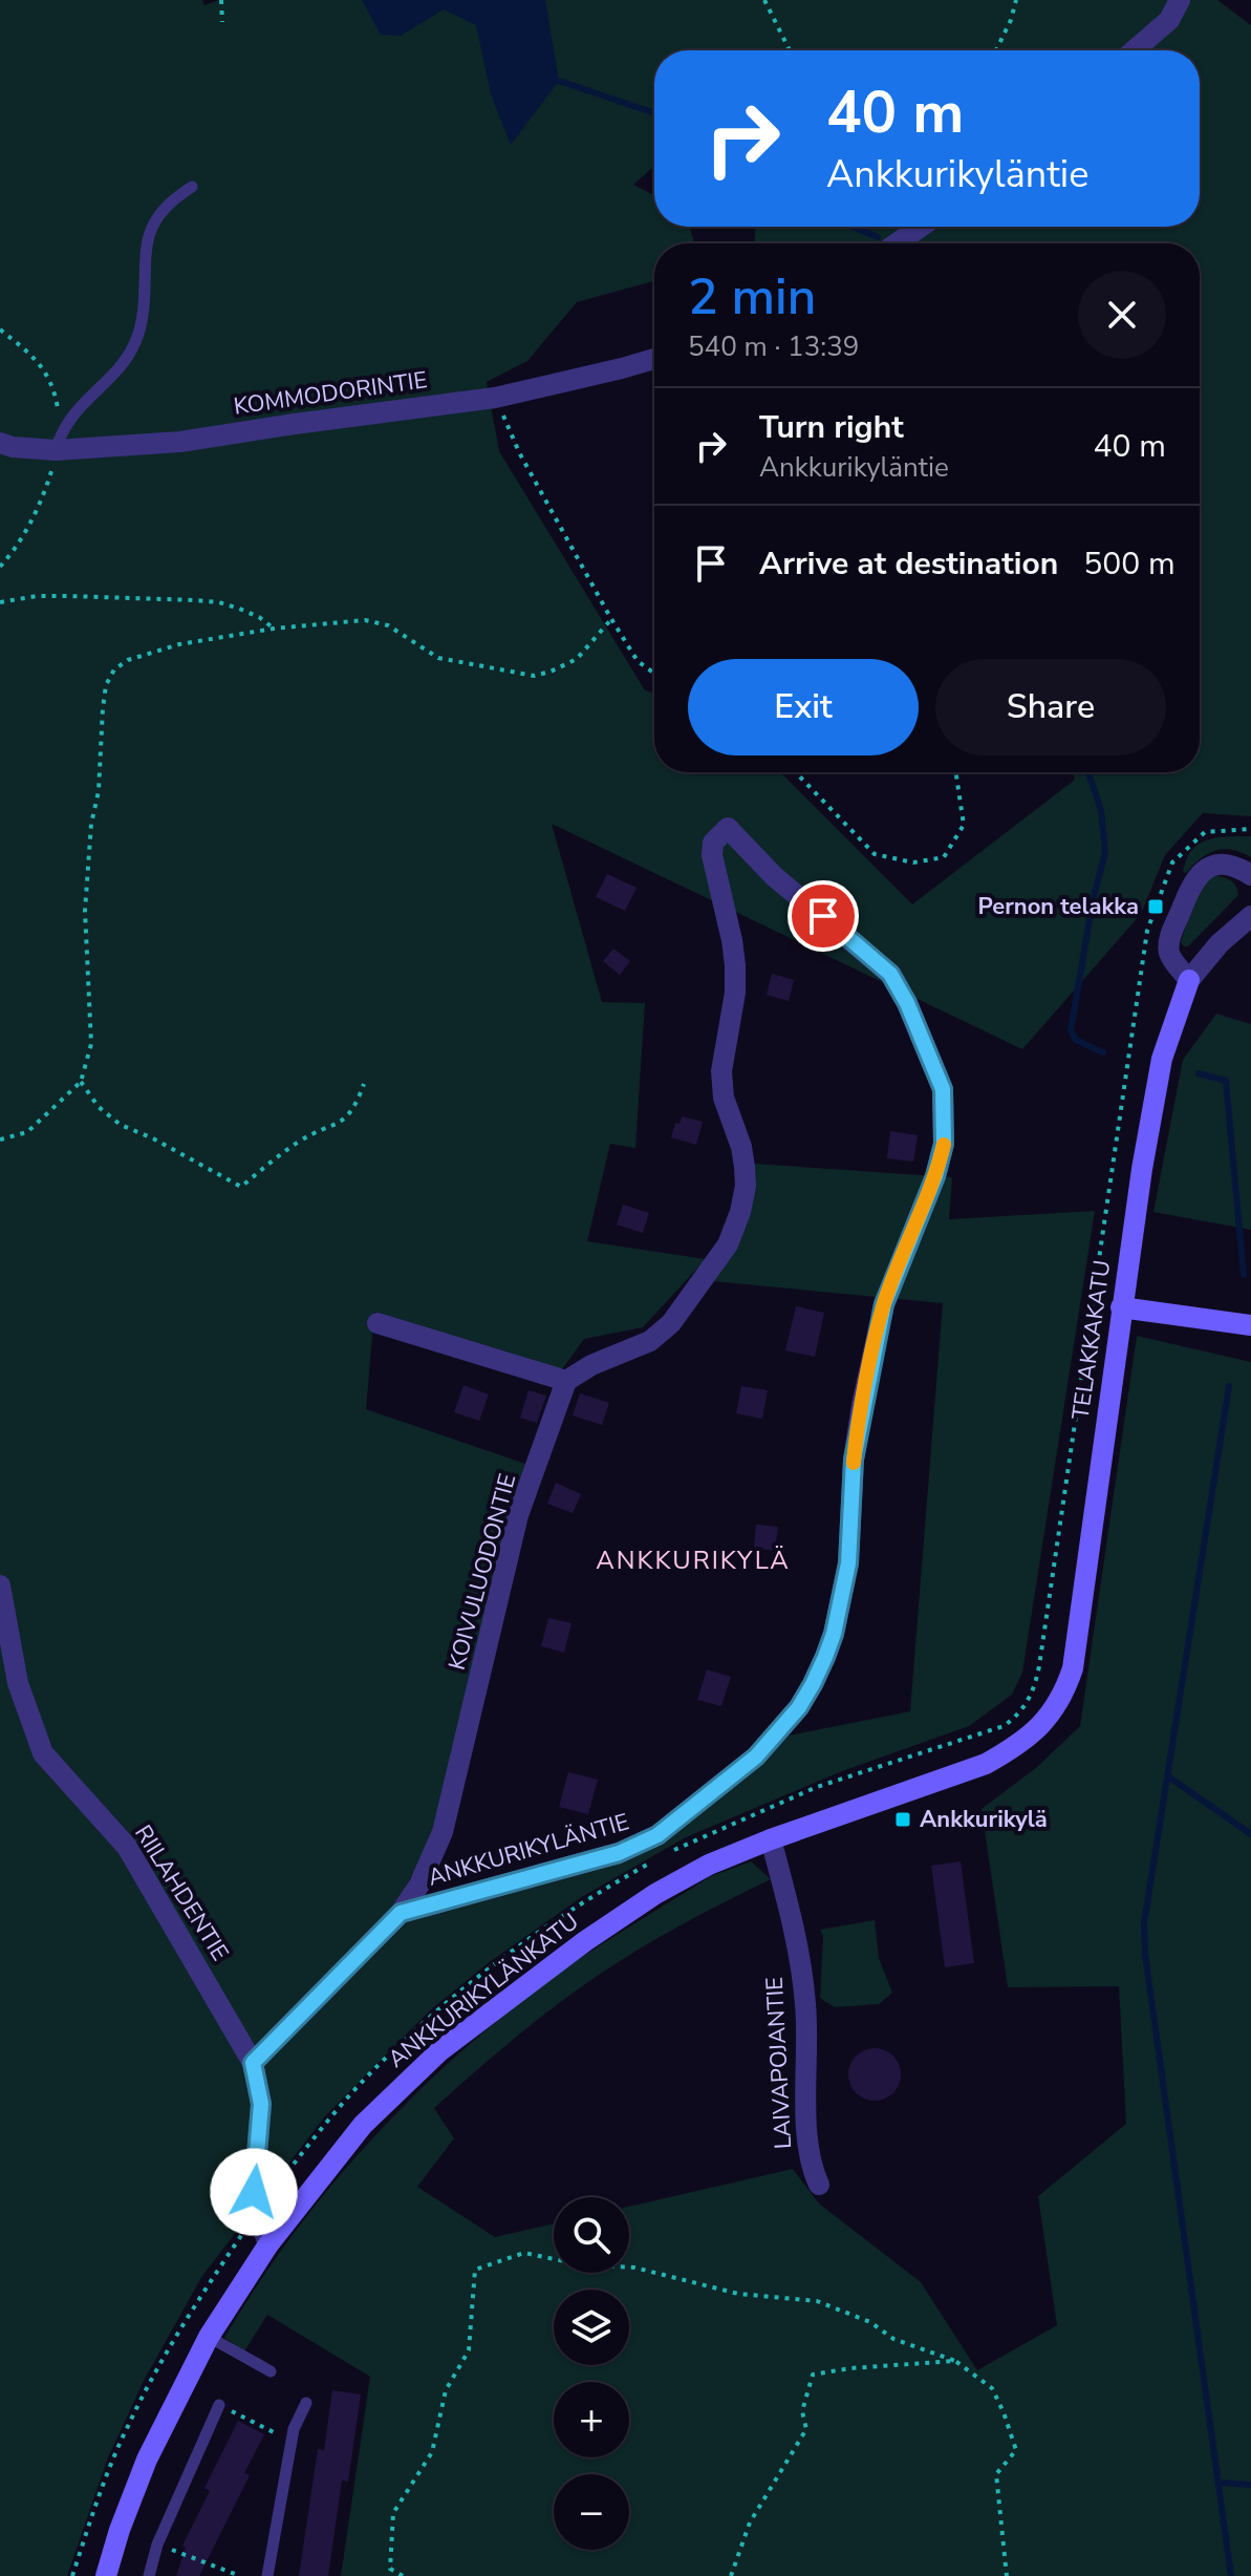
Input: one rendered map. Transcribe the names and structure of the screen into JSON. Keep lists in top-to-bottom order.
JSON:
{
  "streets": {
    "street": [
      "KOMMODORINTIE",
      "TELAKKAKATU",
      "KOIVULUODONTIE",
      "ANKKURIKYLÄNTIE",
      "RIILAHDENTIE",
      "ANKKURIKYLÄNKATU",
      "LAIVAPOJANTIE"
    ]
  },
  "crossings": [
    ["TELAKKAKATU", "ANKKURIKYLÄNKATU"],
    ["KOIVULUODONTIE", "ANKKURIKYLÄNTIE"],
    ["RIILAHDENTIE", "ANKKURIKYLÄNKATU"],
    ["ANKKURIKYLÄNKATU", "LAIVAPOJANTIE"]
  ],
  "districts": ["ANKKURIKYLÄ"],
  "places": {
    "transit": ["Pernon telakka", "Ankkurikylä"]
  },
  "page": {
    "turn": ["40 m", "Ankkurikyläntie"],
    "heading": ["2 min", "540 m · 13:39"],
    "list": [
      {
        "name": "Turn right",
        "note": "Ankkurikyläntie",
        "value": "40 m"
      },
      {
        "name": "Arrive at destination",
        "value": "500 m"
      }
    ],
    "buttons": ["Exit", "Share"],
    "map_buttons": ["+", "−"]
  }
}
